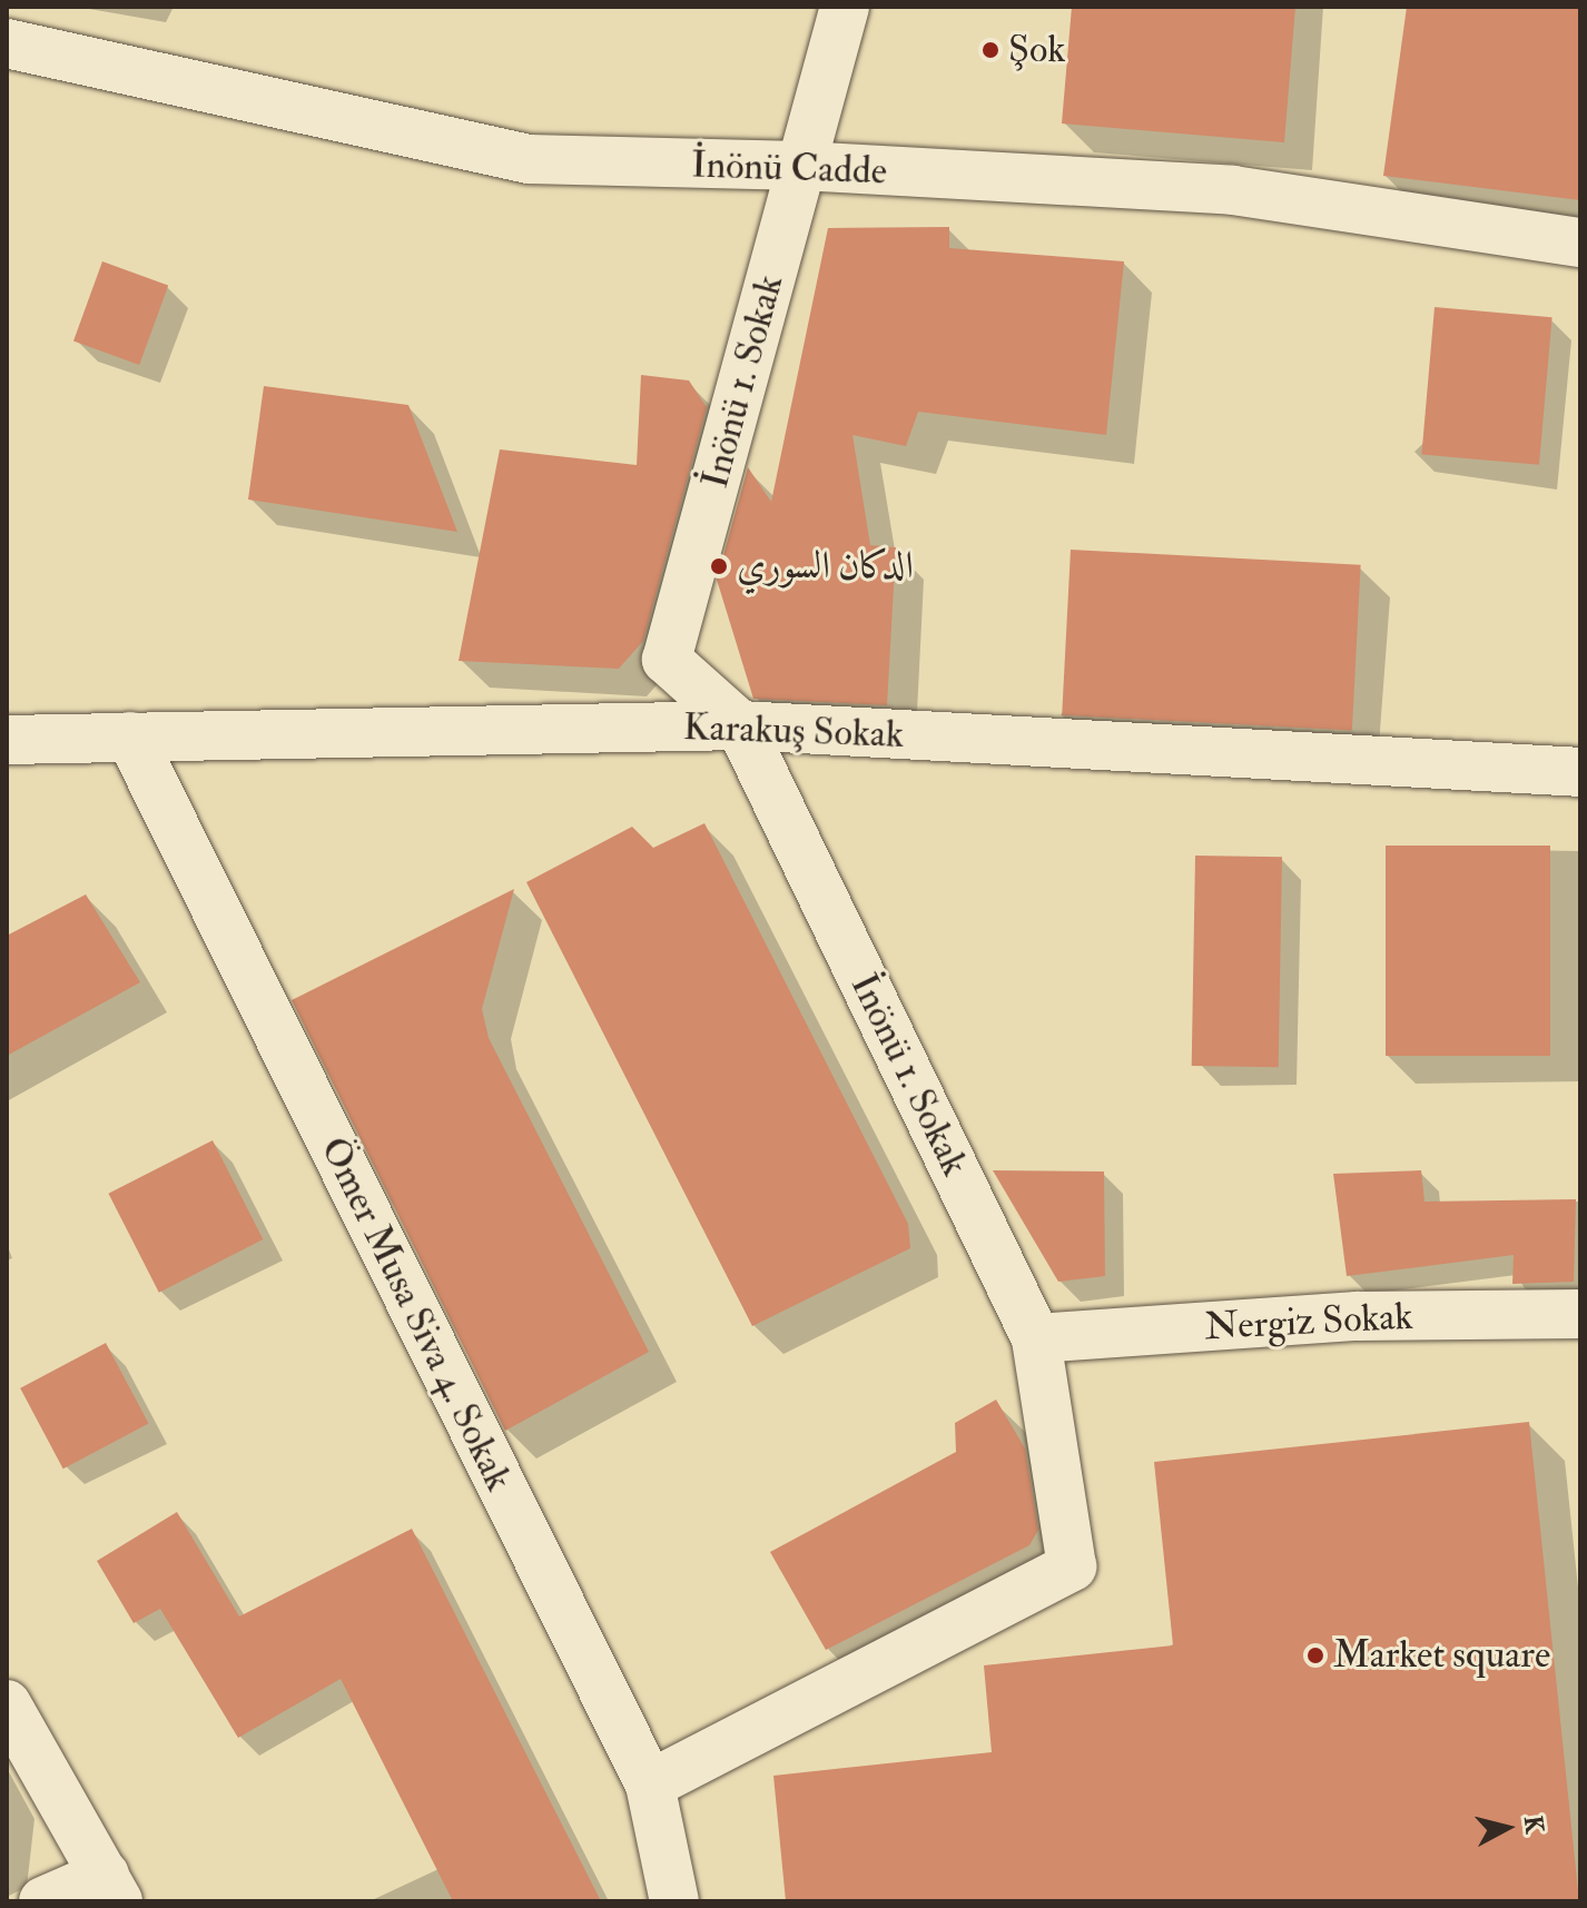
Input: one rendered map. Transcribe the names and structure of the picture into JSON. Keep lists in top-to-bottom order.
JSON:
{
  "streets": {
    "street": [
      "İnönü Cadde",
      "İnönü 1. Sokak",
      "Karakuş Sokak",
      "Ömer Musa Siva 4. Sokak",
      "Nergiz Sokak"
    ]
  },
  "crossings": [
    ["İnönü Cadde", "İnönü 1. Sokak"],
    ["İnönü 1. Sokak", "Karakuş Sokak"],
    ["İnönü 1. Sokak", "Ömer Musa Siva 4. Sokak"],
    ["İnönü 1. Sokak", "Nergiz Sokak"],
    ["Karakuş Sokak", "Ömer Musa Siva 4. Sokak"]
  ],
  "places": ["Şok", "الدكان السوري", "Market square"],
  "north": "right"
}
